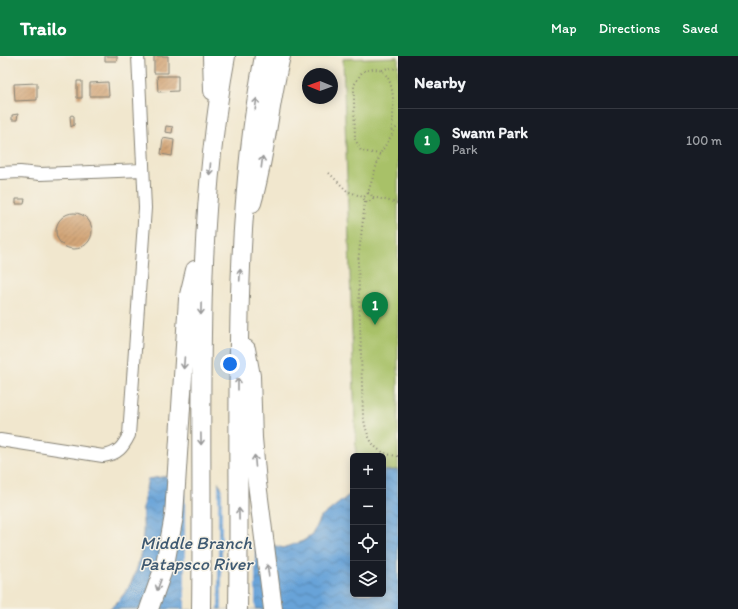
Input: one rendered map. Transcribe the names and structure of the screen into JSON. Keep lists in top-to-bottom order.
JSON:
{
  "water": ["Middle Branch Patapsco River"],
  "north": "left",
  "page": {
    "header": "Trailo",
    "nav": ["Map", "Directions", "Saved"],
    "heading": "Nearby",
    "list": [
      {
        "mark": "1",
        "name": "Swann Park",
        "note": "Park",
        "value": "100 m"
      }
    ],
    "pins": "1",
    "map_buttons": ["+", "−"]
  }
}
